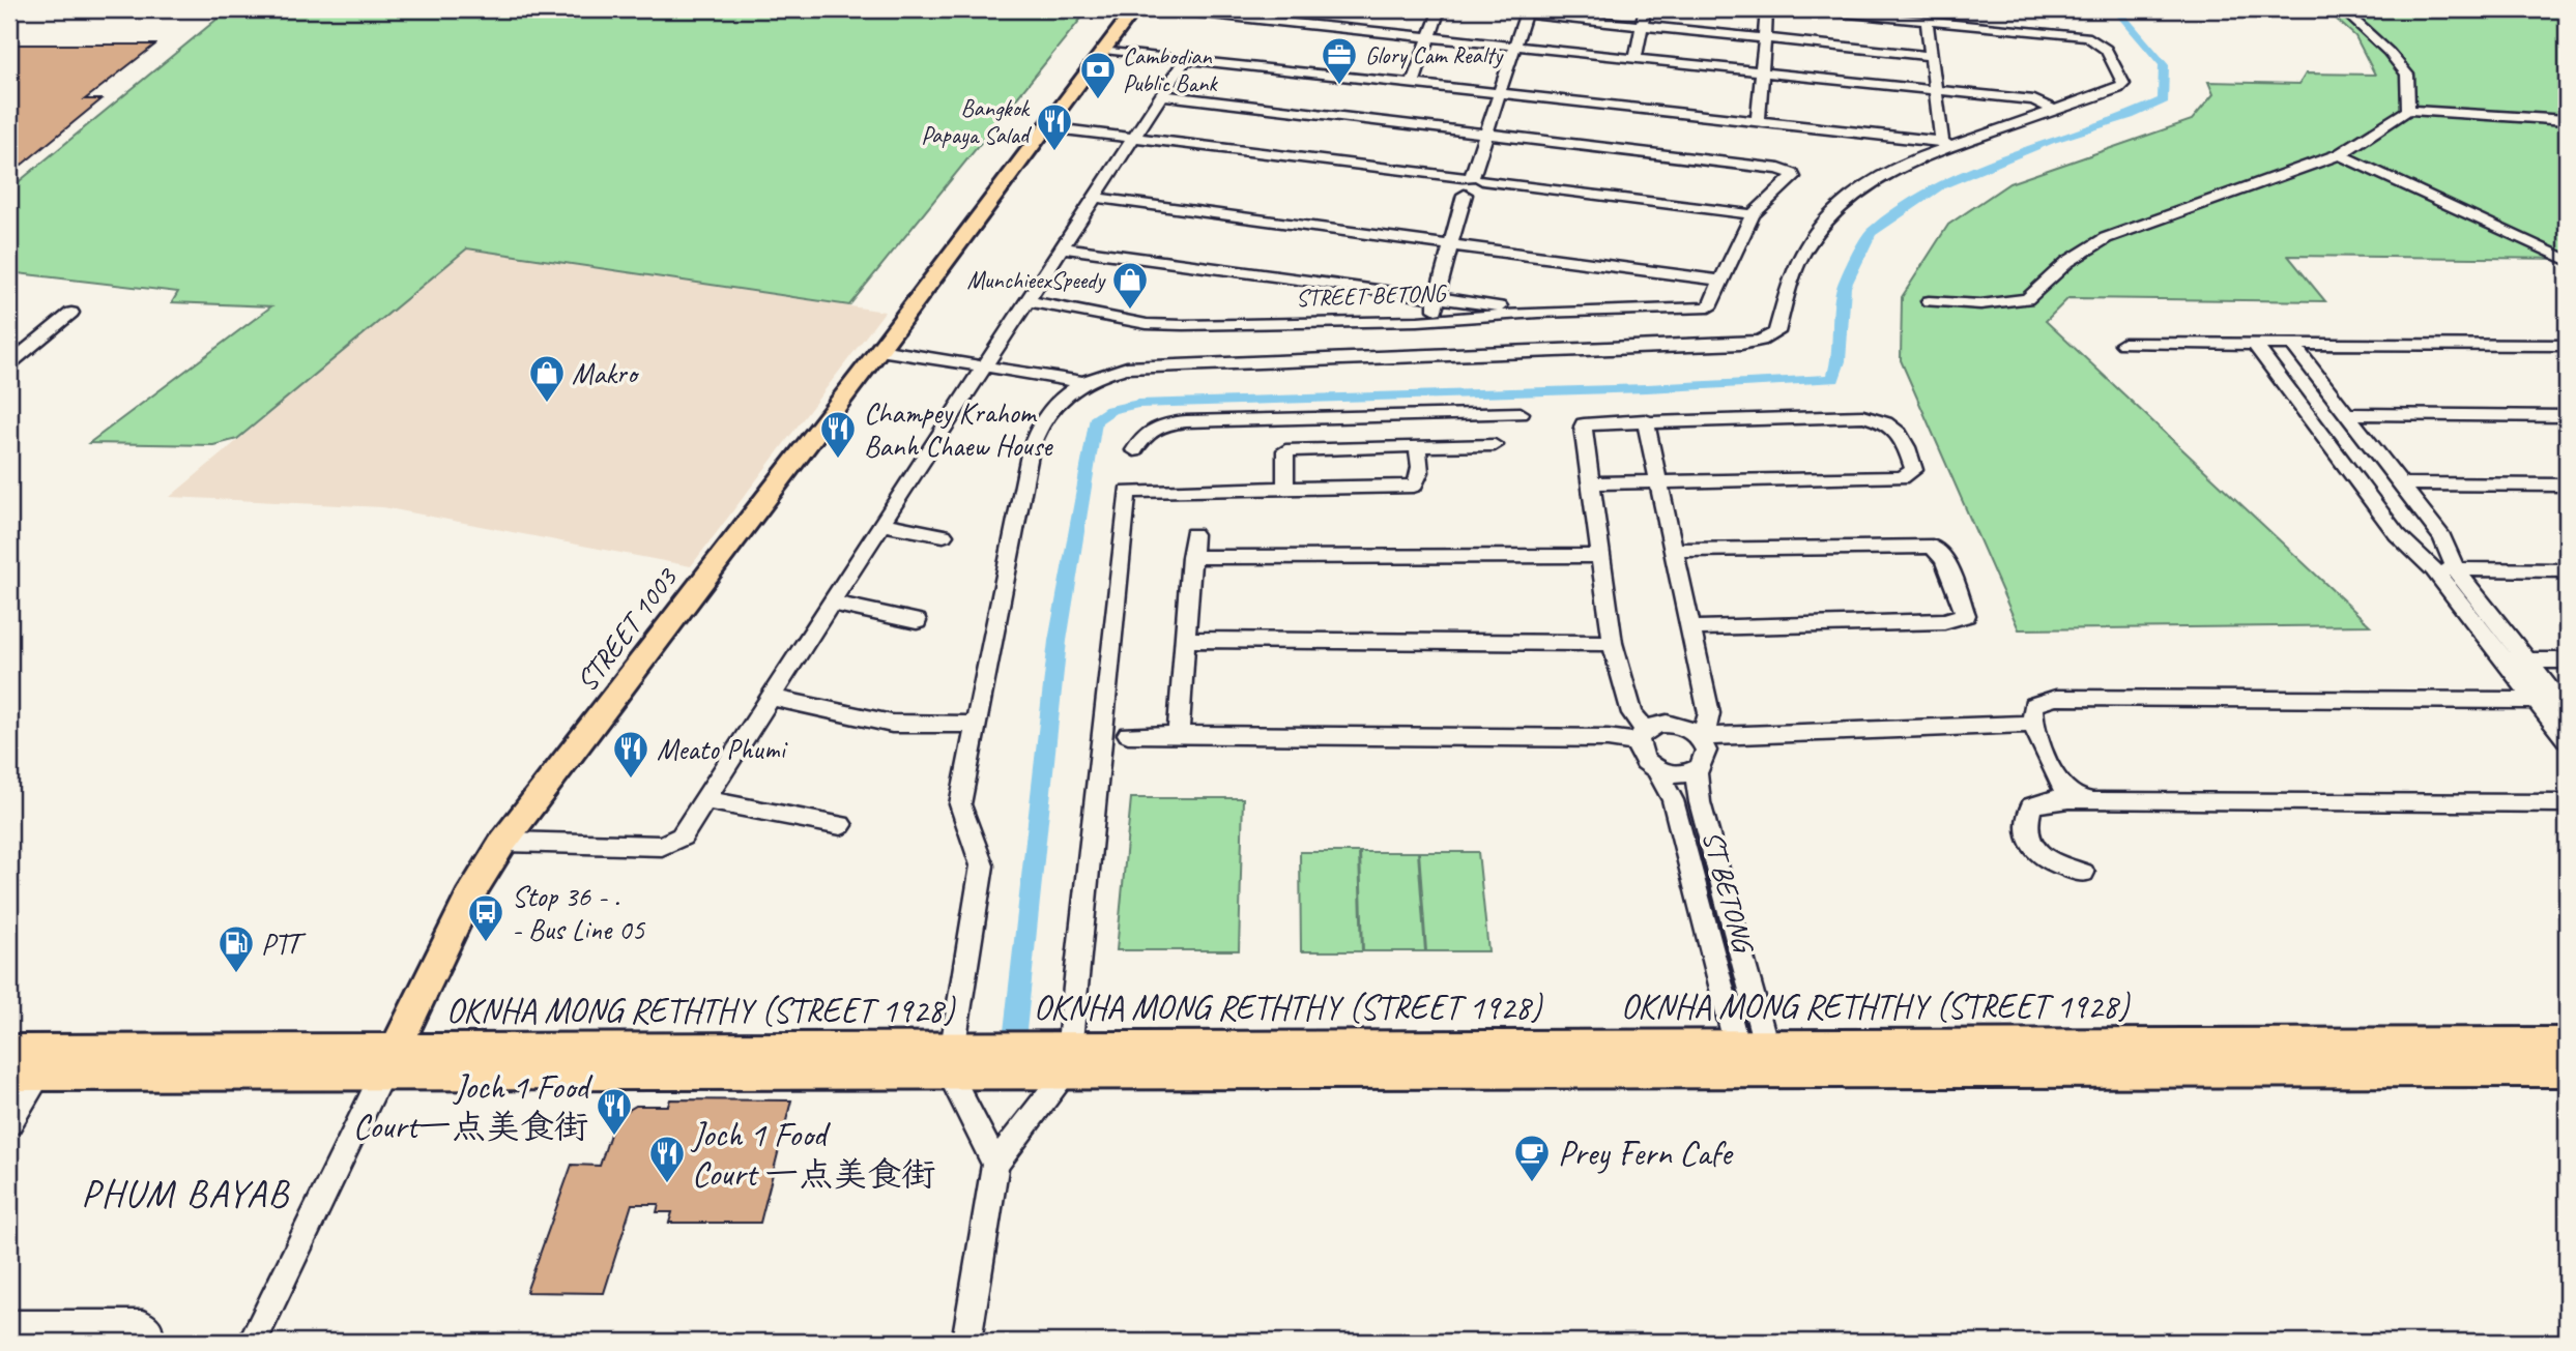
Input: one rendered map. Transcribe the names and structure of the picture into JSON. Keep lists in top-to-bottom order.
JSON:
{
  "streets": {
    "main road": ["STREET 1003", "OKNHA MONG RETHTHY (STREET 1928)"],
    "street": ["STREET BETONG", "ST BETONG"]
  },
  "crossings": [
    ["STREET 1003", "OKNHA MONG RETHTHY (STREET 1928)"],
    ["ST BETONG", "OKNHA MONG RETHTHY (STREET 1928)"]
  ],
  "districts": ["PHUM BAYAB"],
  "places": {
    "office": ["Glory Cam Realty"],
    "bank": ["Cambodian Public Bank"],
    "restaurant": [
      "Bangkok Papaya Salad",
      "Champey Krahom Banh Chaew House",
      "Meato Phumi",
      "Joch 1 Food Court一点美食街",
      "Joch 1 Food Court 一点美食街"
    ],
    "shop": ["MunchieexSpeedy", "Makro"],
    "bus stop": ["Stop 36 - . - Bus Line 05"],
    "fuel station": ["PTT"],
    "cafe": ["Prey Fern Cafe"]
  }
}
